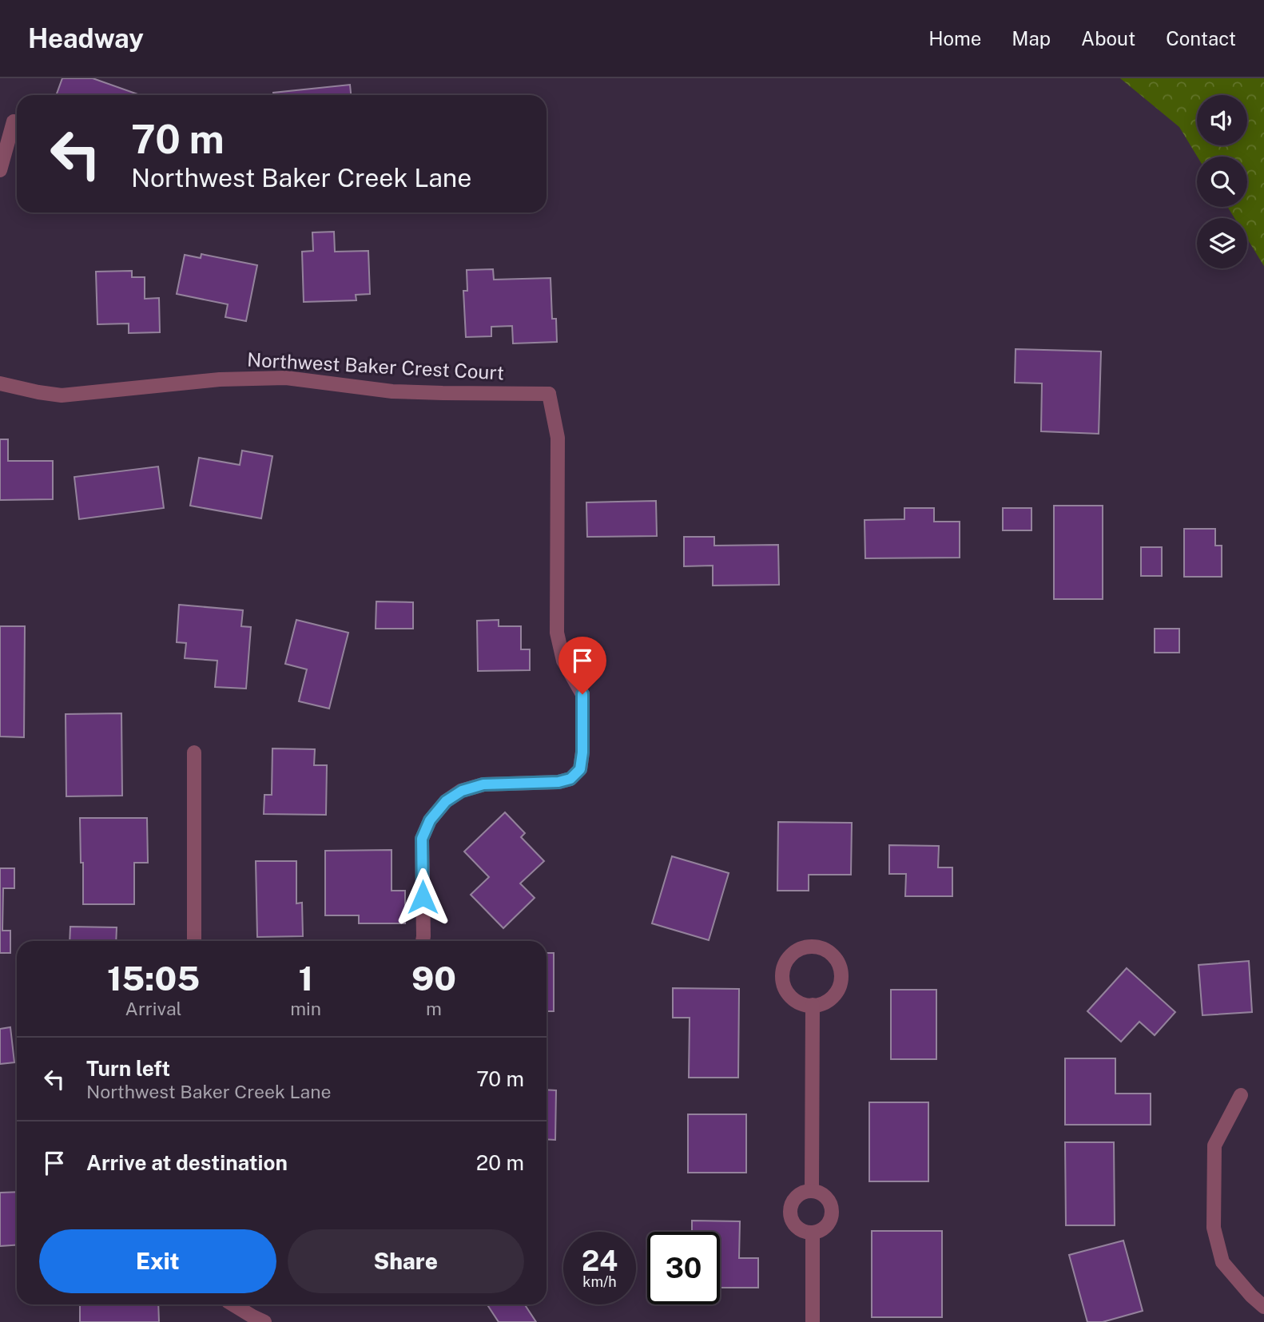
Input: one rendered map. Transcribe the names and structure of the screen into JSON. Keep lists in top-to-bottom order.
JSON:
{
  "streets": {
    "street": ["Northwest Baker Crest Court"]
  },
  "page": {
    "header": "Headway",
    "nav": [
      "Home",
      "Map",
      "About",
      "Contact"
    ],
    "turn": ["70 m", "Northwest Baker Creek Lane"],
    "eta": [
      "15:05",
      "Arrival",
      "1",
      "min",
      "90",
      "m"
    ],
    "list": [
      {
        "name": "Turn left",
        "note": "Northwest Baker Creek Lane",
        "value": "70 m"
      },
      {
        "name": "Arrive at destination",
        "value": "20 m"
      }
    ],
    "buttons": ["Exit", "Share"],
    "speed": "24 km/h",
    "limit": "30"
  }
}
